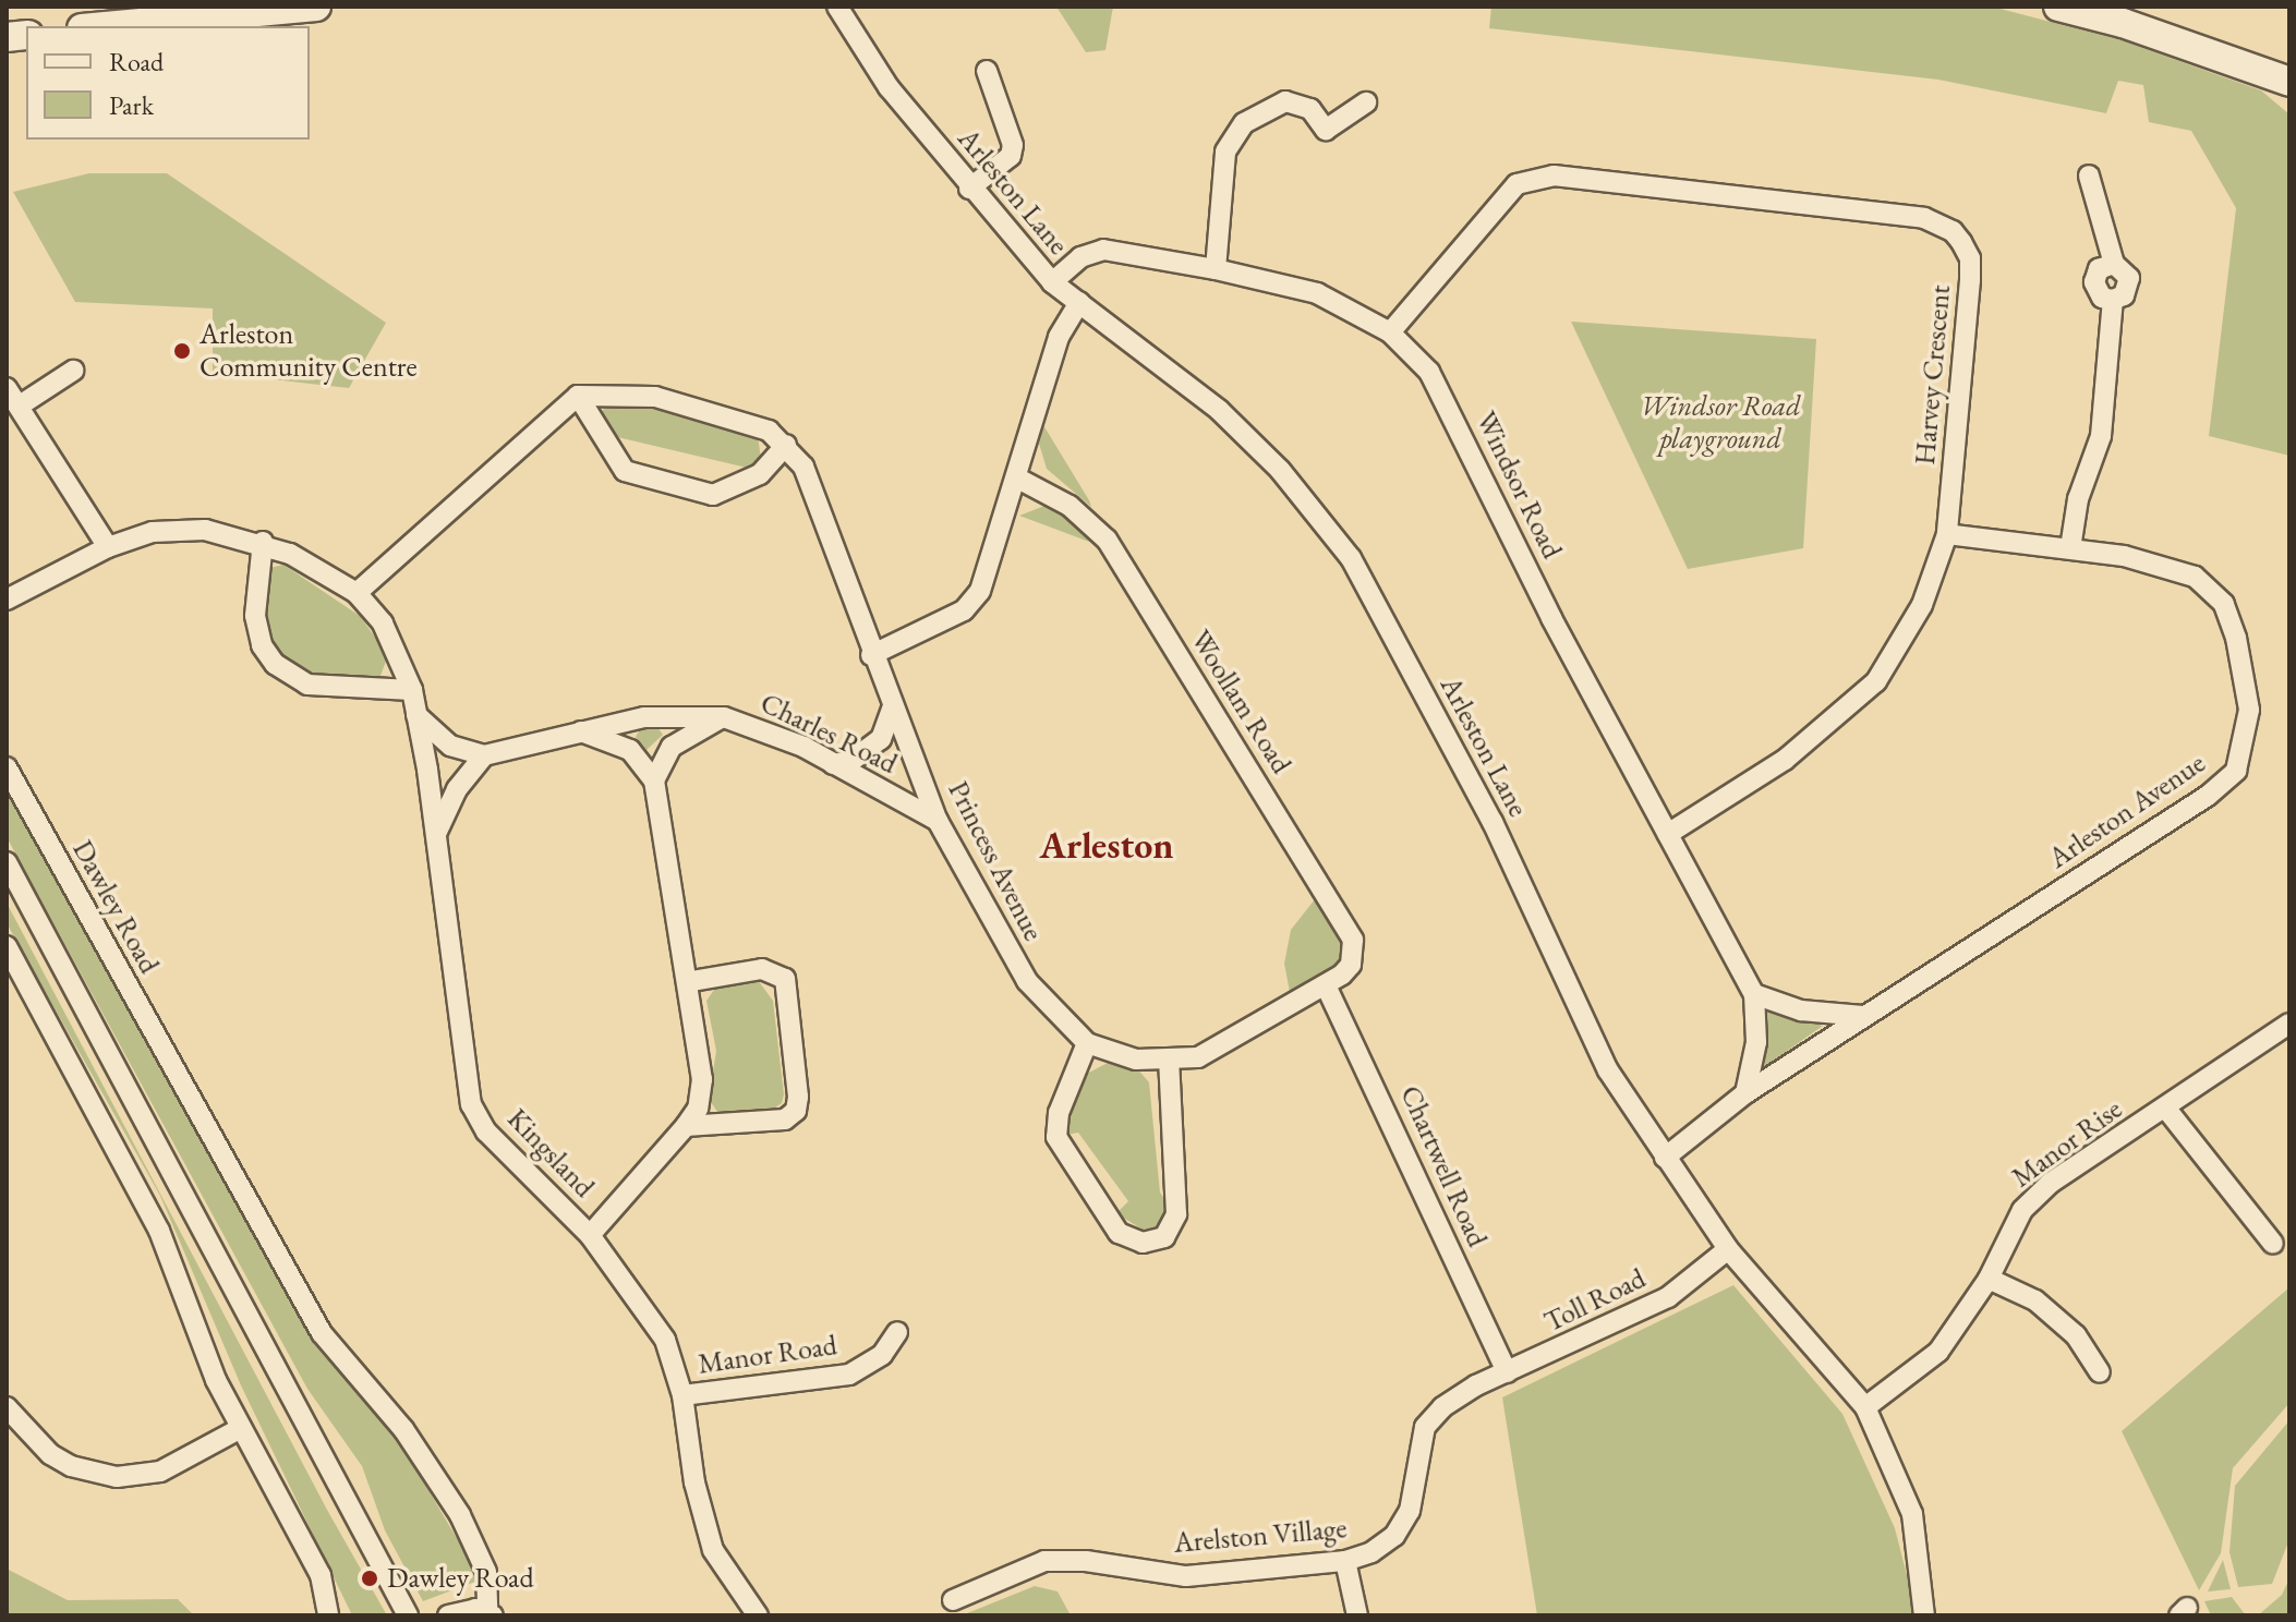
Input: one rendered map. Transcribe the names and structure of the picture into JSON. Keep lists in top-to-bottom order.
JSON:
{
  "streets": {
    "street": [
      "Arleston Lane",
      "Harvey Crescent",
      "Windsor Road",
      "Woollam Road",
      "Charles Road",
      "Arleston Avenue",
      "Princess Avenue",
      "Dawley Road",
      "Manor Rise",
      "Kingsland",
      "Chartwell Road",
      "Toll Road",
      "Manor Road",
      "Arelston Village"
    ]
  },
  "crossings": [
    ["Arleston Lane", "Windsor Road"],
    ["Arleston Lane", "Arleston Avenue"],
    ["Arleston Lane", "Manor Rise"],
    ["Arleston Lane", "Toll Road"],
    ["Harvey Crescent", "Windsor Road"],
    ["Harvey Crescent", "Arleston Avenue"],
    ["Windsor Road", "Arleston Avenue"],
    ["Woollam Road", "Princess Avenue"],
    ["Woollam Road", "Chartwell Road"],
    ["Charles Road", "Princess Avenue"],
    ["Princess Avenue", "Chartwell Road"],
    ["Kingsland", "Manor Road"],
    ["Chartwell Road", "Toll Road"],
    ["Toll Road", "Arelston Village"]
  ],
  "districts": ["Arleston"],
  "parks": ["Windsor Road playground"],
  "places": ["Arleston Community Centre", "Dawley Road"],
  "legend": ["Road", "Park"]
}
